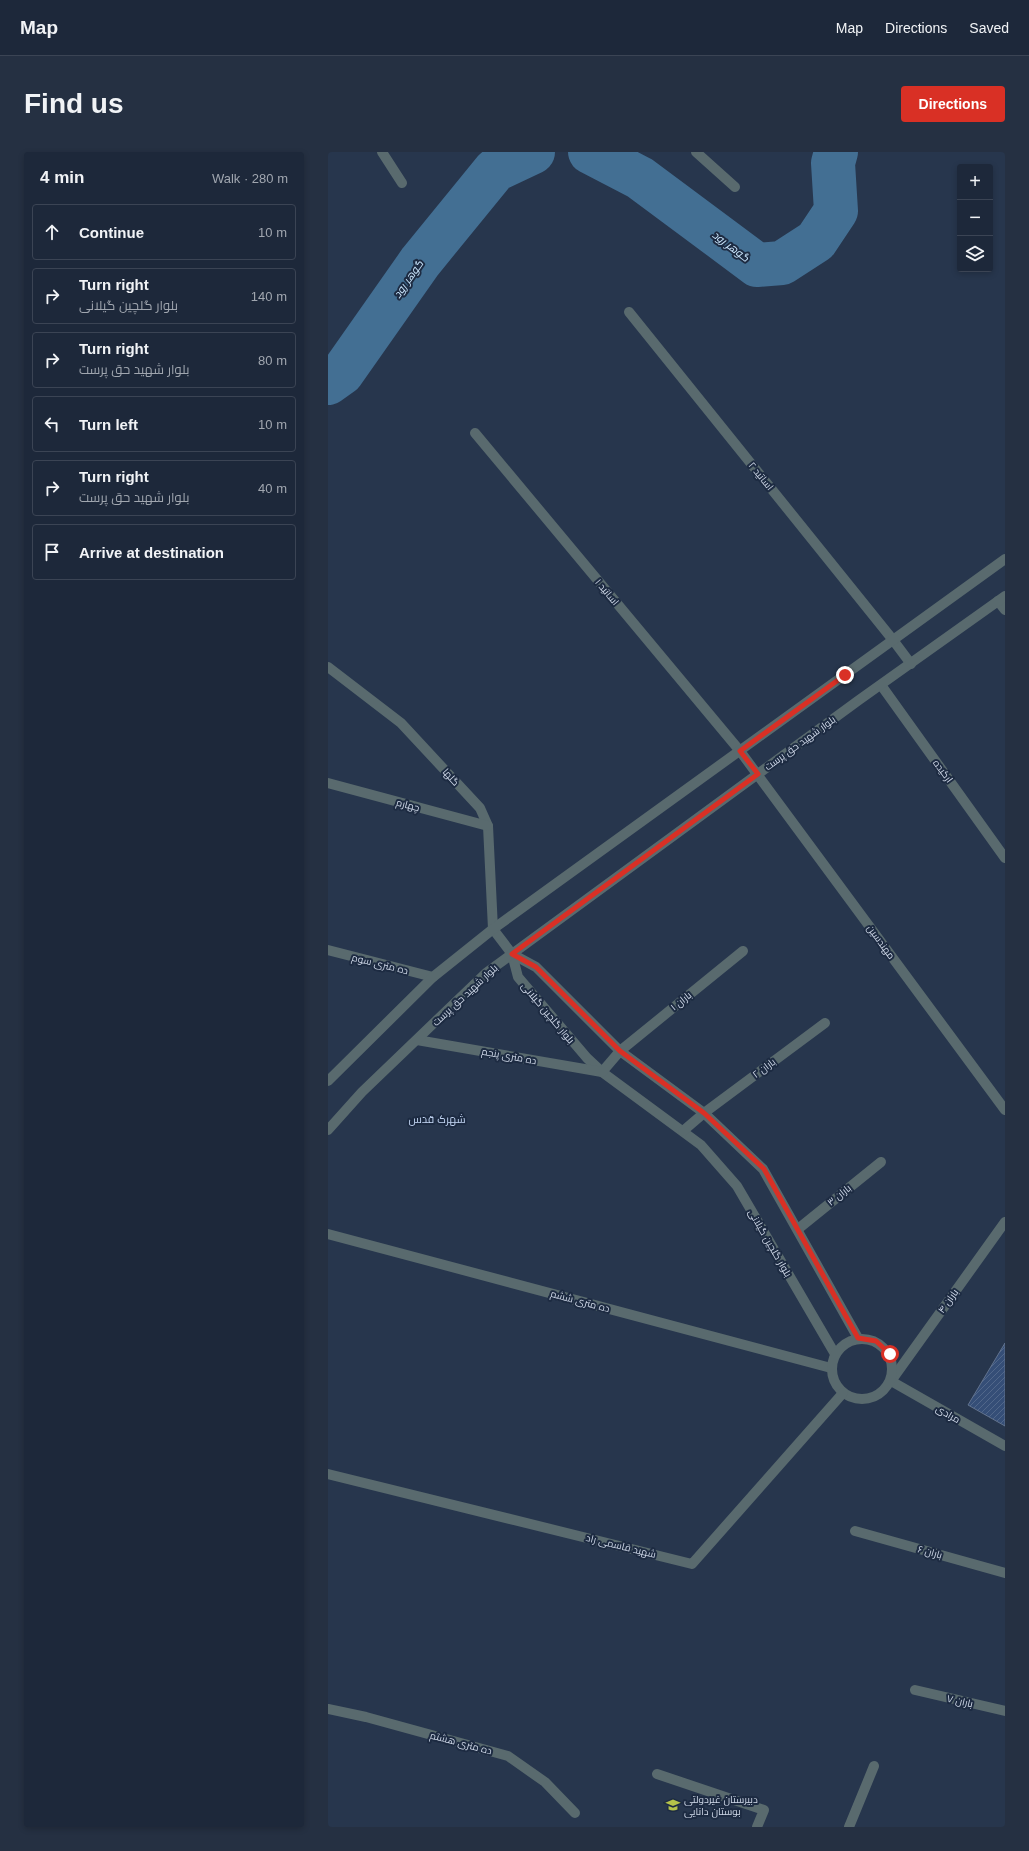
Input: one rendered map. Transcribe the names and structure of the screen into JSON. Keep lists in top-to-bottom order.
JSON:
{
  "streets": {
    "street": [
      "اساتید ۲",
      "اساتید ۱",
      "بلوار شهید حق پرست",
      "ارکیده",
      "گلها",
      "چهارم",
      "مهندسین",
      "ده متری سوم",
      "باران ۱",
      "بلوار گلچین گیلانی",
      "ده متری پنجم",
      "باران ۲",
      "باران ۳",
      "ده متری ششم",
      "باران ۴",
      "مرادی",
      "شهید قاسمی راد",
      "باران ۶",
      "باران ۷",
      "ده متری هشتم"
    ]
  },
  "crossings": [
    ["اساتید ۲", "بلوار شهید حق پرست"],
    ["اساتید ۱", "بلوار شهید حق پرست"],
    ["اساتید ۱", "مهندسین"],
    ["بلوار شهید حق پرست", "ارکیده"],
    ["بلوار شهید حق پرست", "مهندسین"],
    ["بلوار شهید حق پرست", "بلوار گلچین گیلانی"],
    ["بلوار شهید حق پرست", "ده متری پنجم"],
    ["گلها", "چهارم"],
    ["باران ۱", "بلوار گلچین گیلانی"],
    ["باران ۱", "ده متری پنجم"],
    ["بلوار گلچین گیلانی", "ده متری پنجم"],
    ["بلوار گلچین گیلانی", "باران ۲"],
    ["بلوار گلچین گیلانی", "باران ۳"],
    ["بلوار گلچین گیلانی", "ده متری ششم"],
    ["بلوار گلچین گیلانی", "باران ۴"],
    ["بلوار گلچین گیلانی", "مرادی"],
    ["بلوار گلچین گیلانی", "شهید قاسمی راد"],
    ["ده متری ششم", "باران ۴"],
    ["ده متری ششم", "مرادی"],
    ["ده متری ششم", "شهید قاسمی راد"],
    ["باران ۴", "مرادی"],
    ["باران ۴", "شهید قاسمی راد"],
    ["مرادی", "شهید قاسمی راد"]
  ],
  "districts": ["شهرک قدس"],
  "water": ["گوهر رود"],
  "places": {
    "school or university": ["دبیرستان غیردولتی بوستان دانایی"]
  },
  "page": {
    "header": "Map",
    "nav": ["Map", "Directions", "Saved"],
    "buttons": "Directions",
    "title": "Find us",
    "heading": ["4 min", "Walk · 280 m"],
    "map_buttons": ["+", "−"],
    "list": [
      ["Continue", "10 m"],
      ["Turn right", "بلوار گلچین گیلانی", "140 m"],
      ["Turn right", "بلوار شهید حق پرست", "80 m"],
      ["Turn left", "10 m"],
      ["Turn right", "بلوار شهید حق پرست", "40 m"],
      "Arrive at destination"
    ]
  }
}
